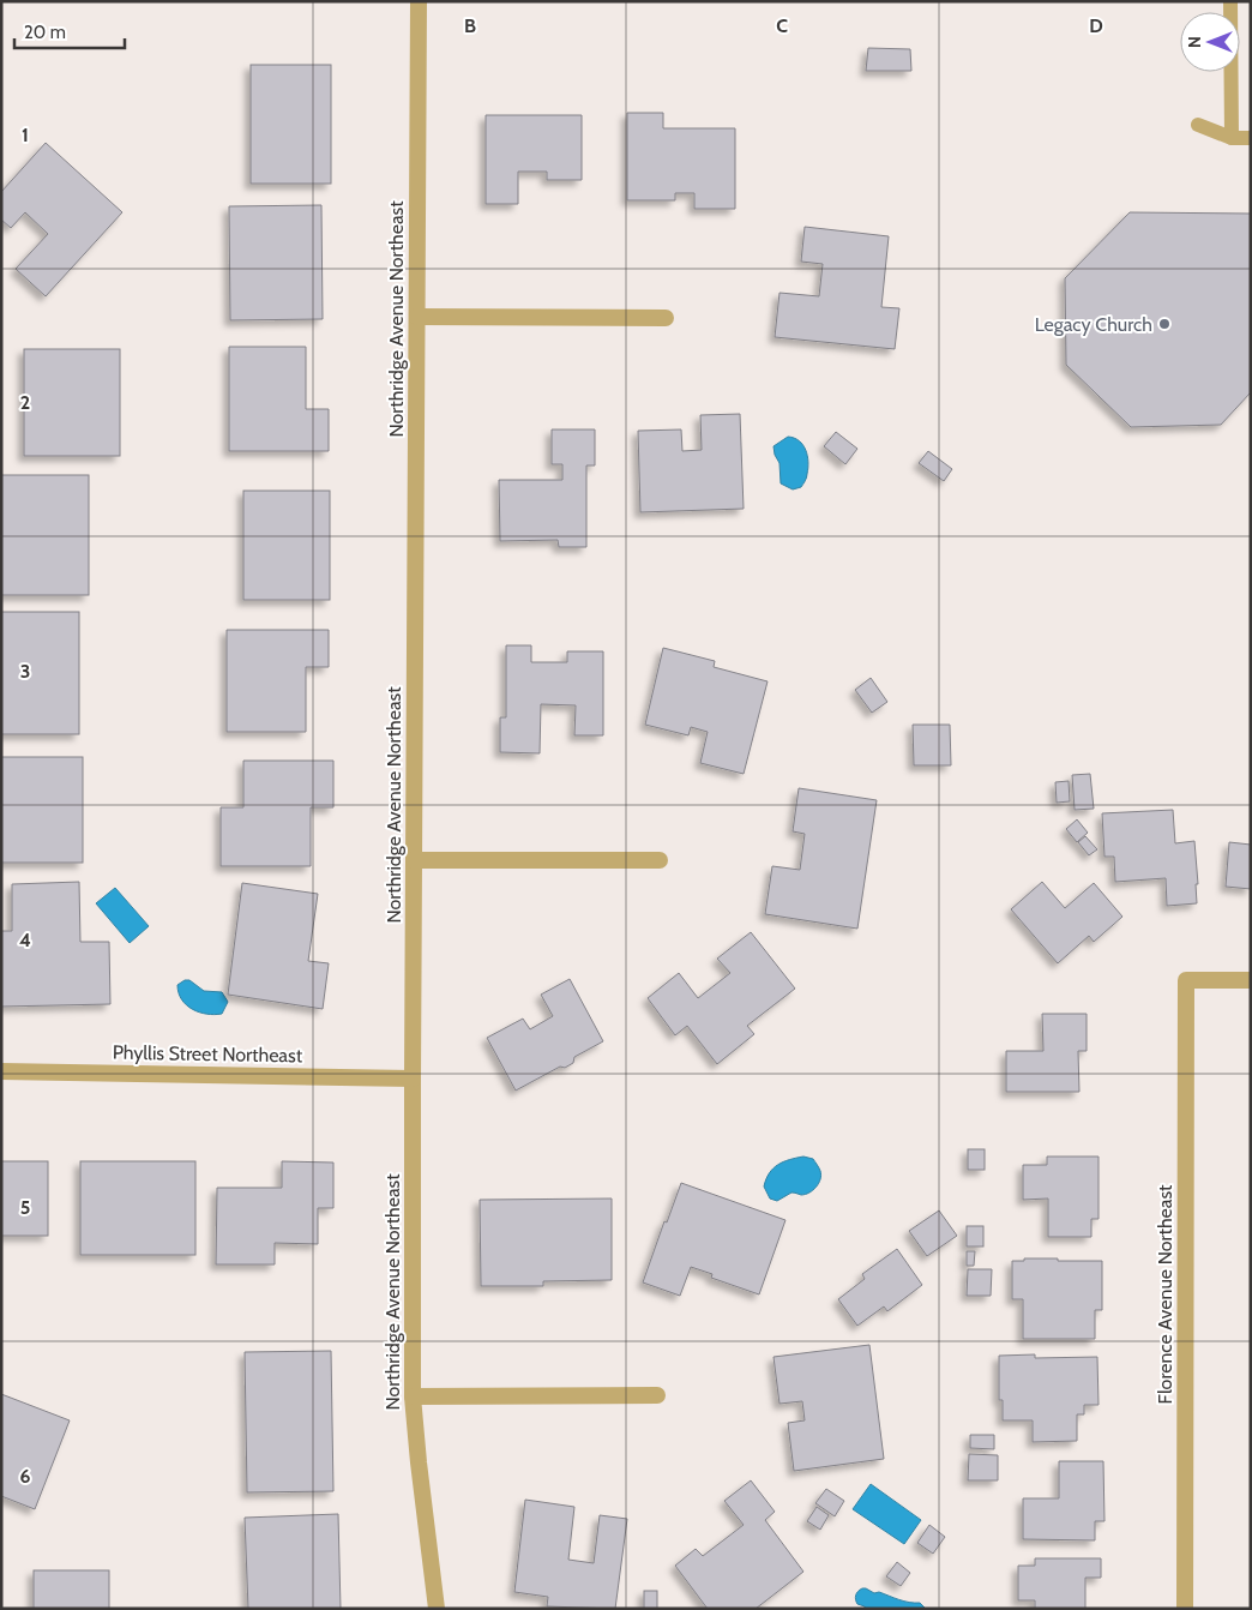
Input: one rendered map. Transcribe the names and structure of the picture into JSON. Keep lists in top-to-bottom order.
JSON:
{
  "streets": {
    "street": ["Northridge Avenue Northeast", "Phyllis Street Northeast", "Florence Avenue Northeast"]
  },
  "crossings": [
    ["Northridge Avenue Northeast", "Phyllis Street Northeast"]
  ],
  "places": ["Legacy Church"],
  "scale_bar": "20 m",
  "north": "left",
  "grid": {
    "columns": ["B", "C", "D"],
    "rows": [
      "1",
      "2",
      "3",
      "4",
      "5",
      "6"
    ]
  }
}
